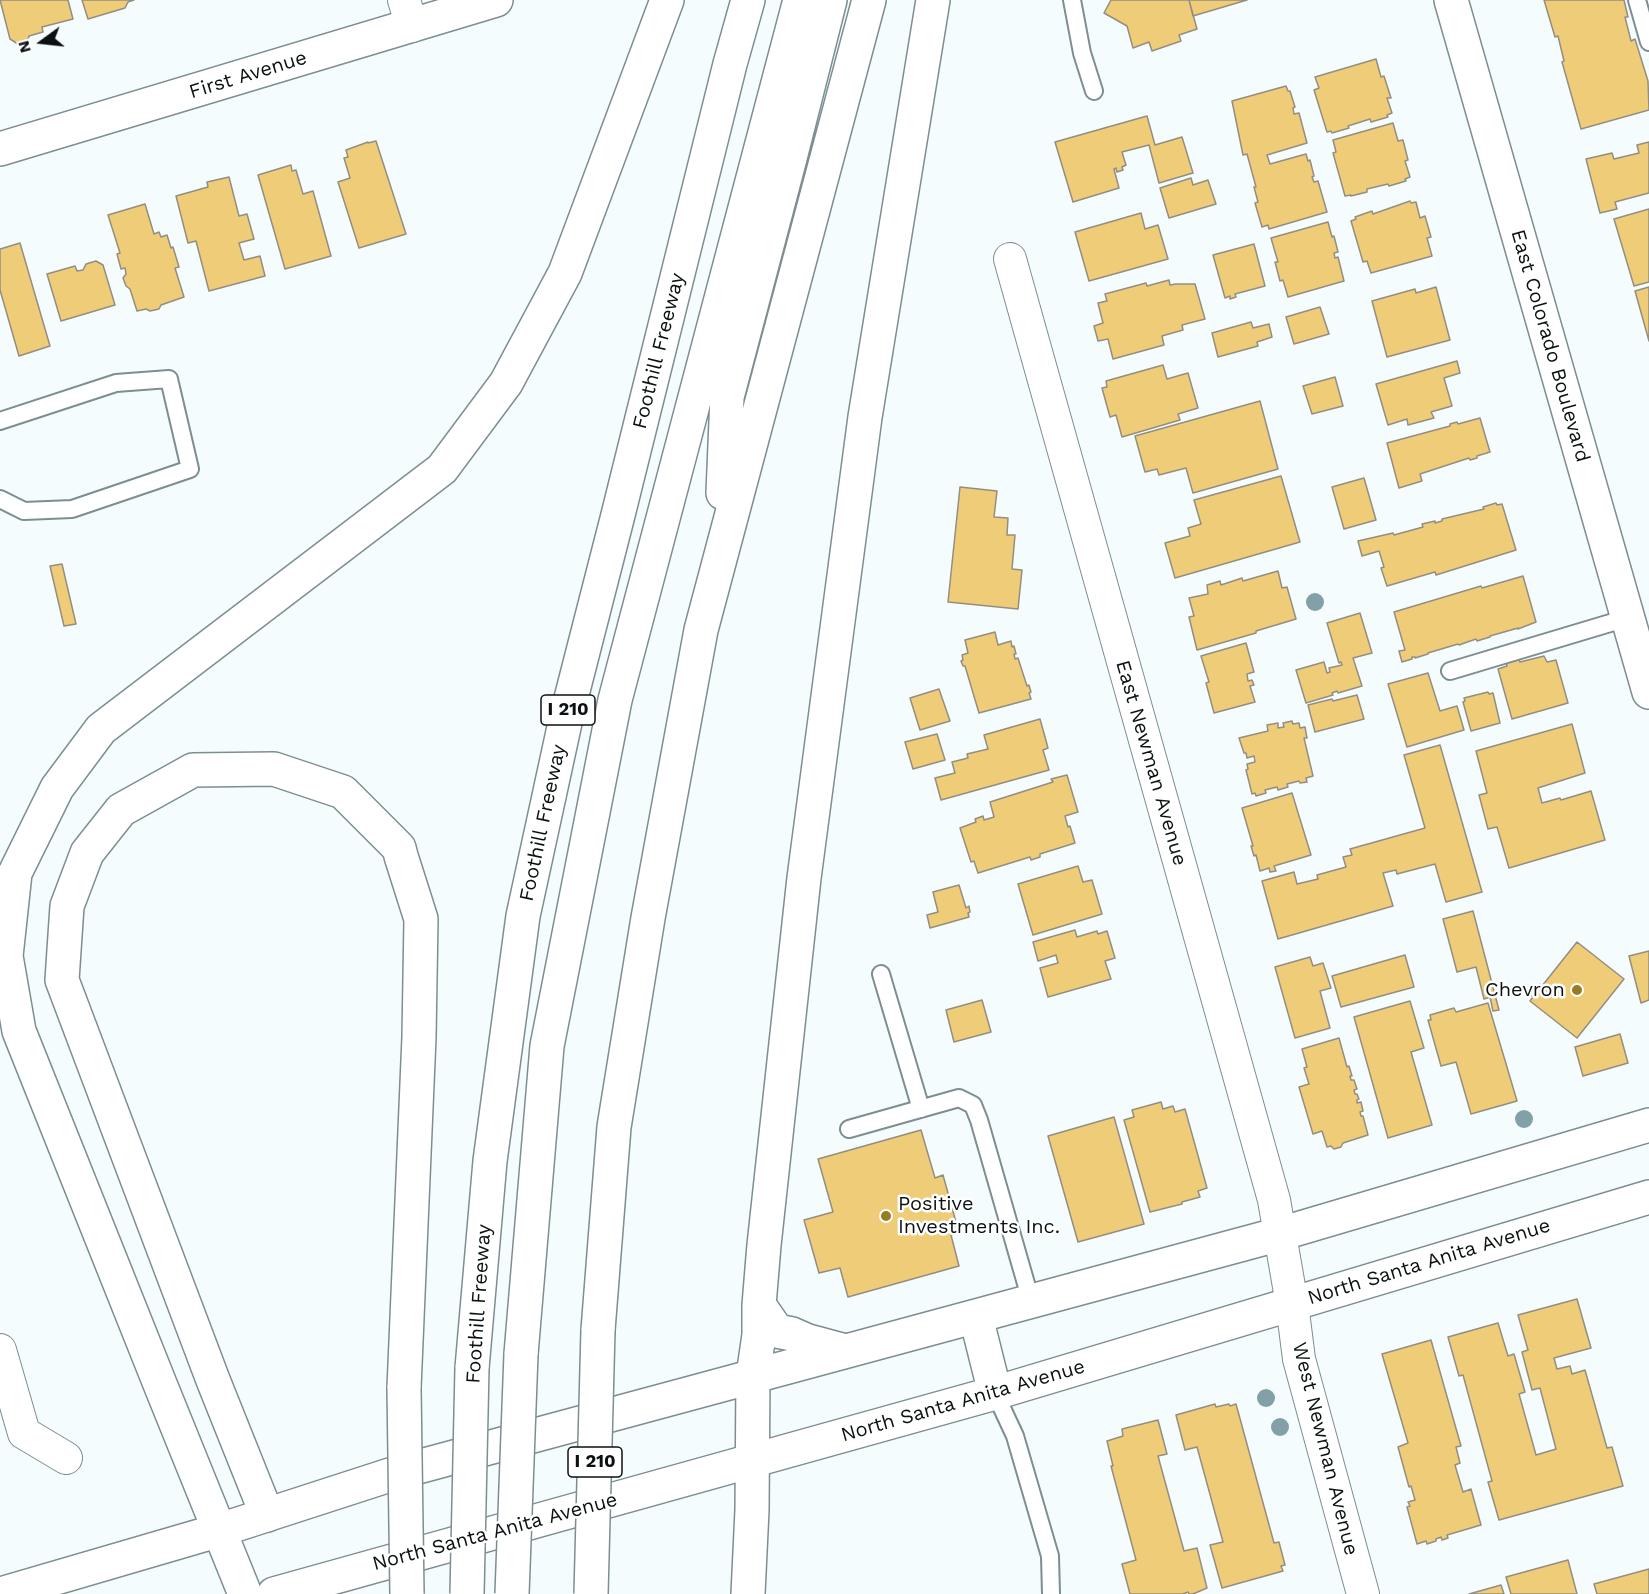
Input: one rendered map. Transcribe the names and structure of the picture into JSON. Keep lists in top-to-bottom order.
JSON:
{
  "streets": {
    "main road": [
      "First Avenue",
      "East Colorado Boulevard",
      "Foothill Freeway",
      "I 210",
      "North Santa Anita Avenue"
    ],
    "street": ["East Newman Avenue", "West Newman Avenue"]
  },
  "crossings": [
    ["East Newman Avenue", "West Newman Avenue"],
    ["North Santa Anita Avenue", "West Newman Avenue"]
  ],
  "places": ["Chevron", "Positive Investments Inc."],
  "north": "left"
}
